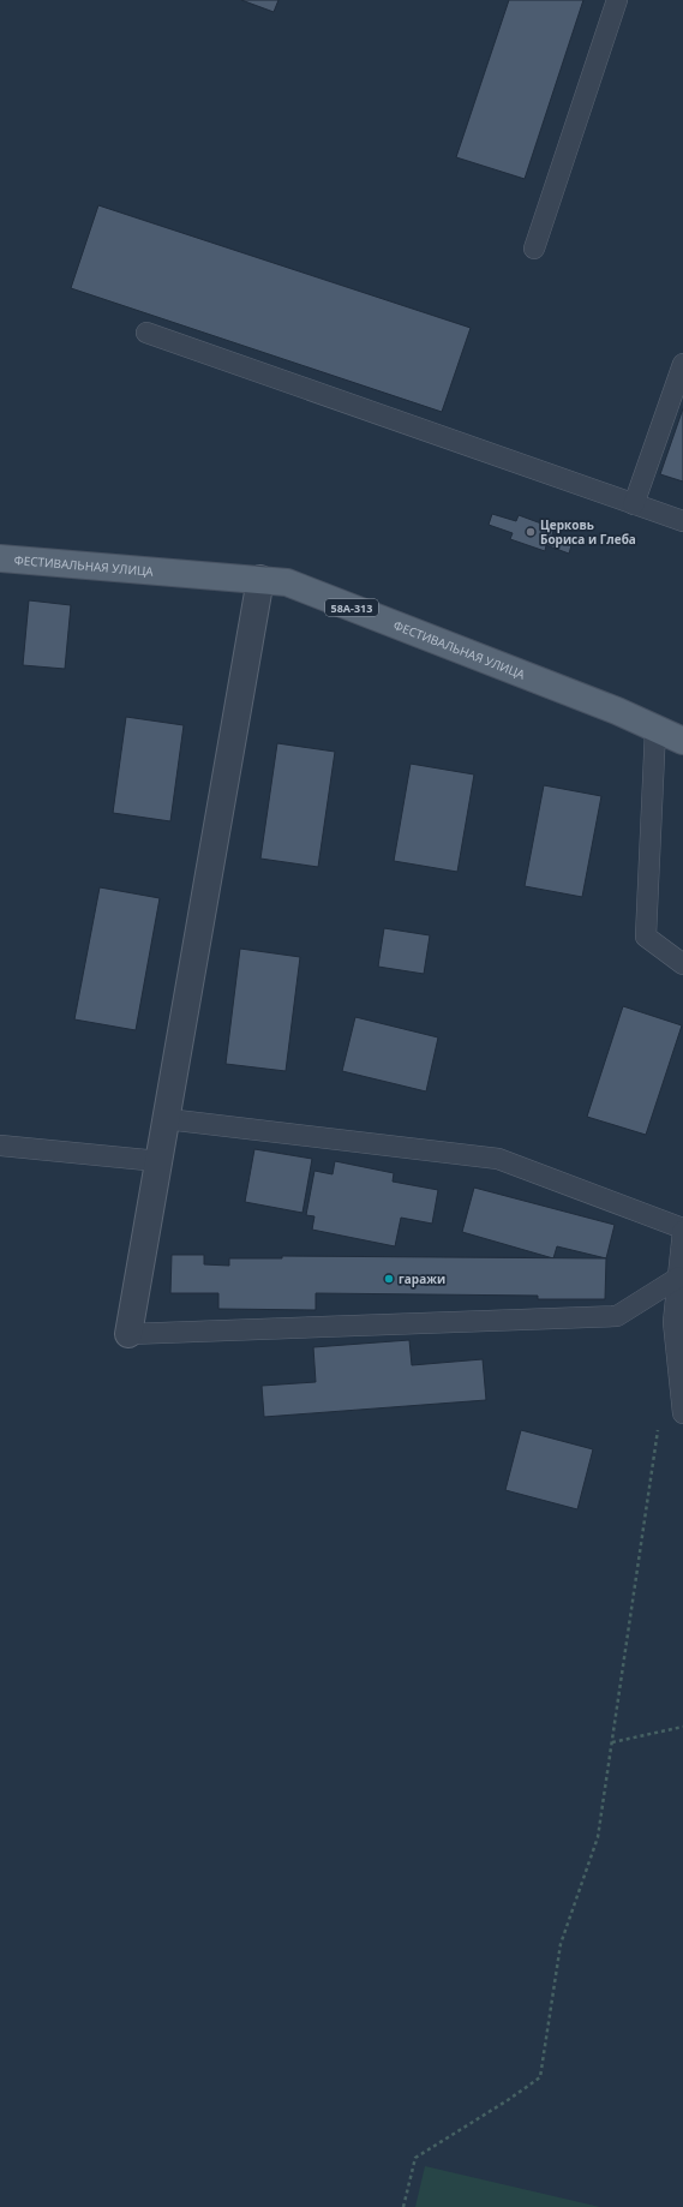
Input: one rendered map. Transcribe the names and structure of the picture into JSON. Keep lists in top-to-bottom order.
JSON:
{
  "streets": {
    "main road": ["ФЕСТИВАЛЬНАЯ УЛИЦА", "58А-313"]
  },
  "places": ["Церковь Бориса и Глеба", "гаражи"]
}
